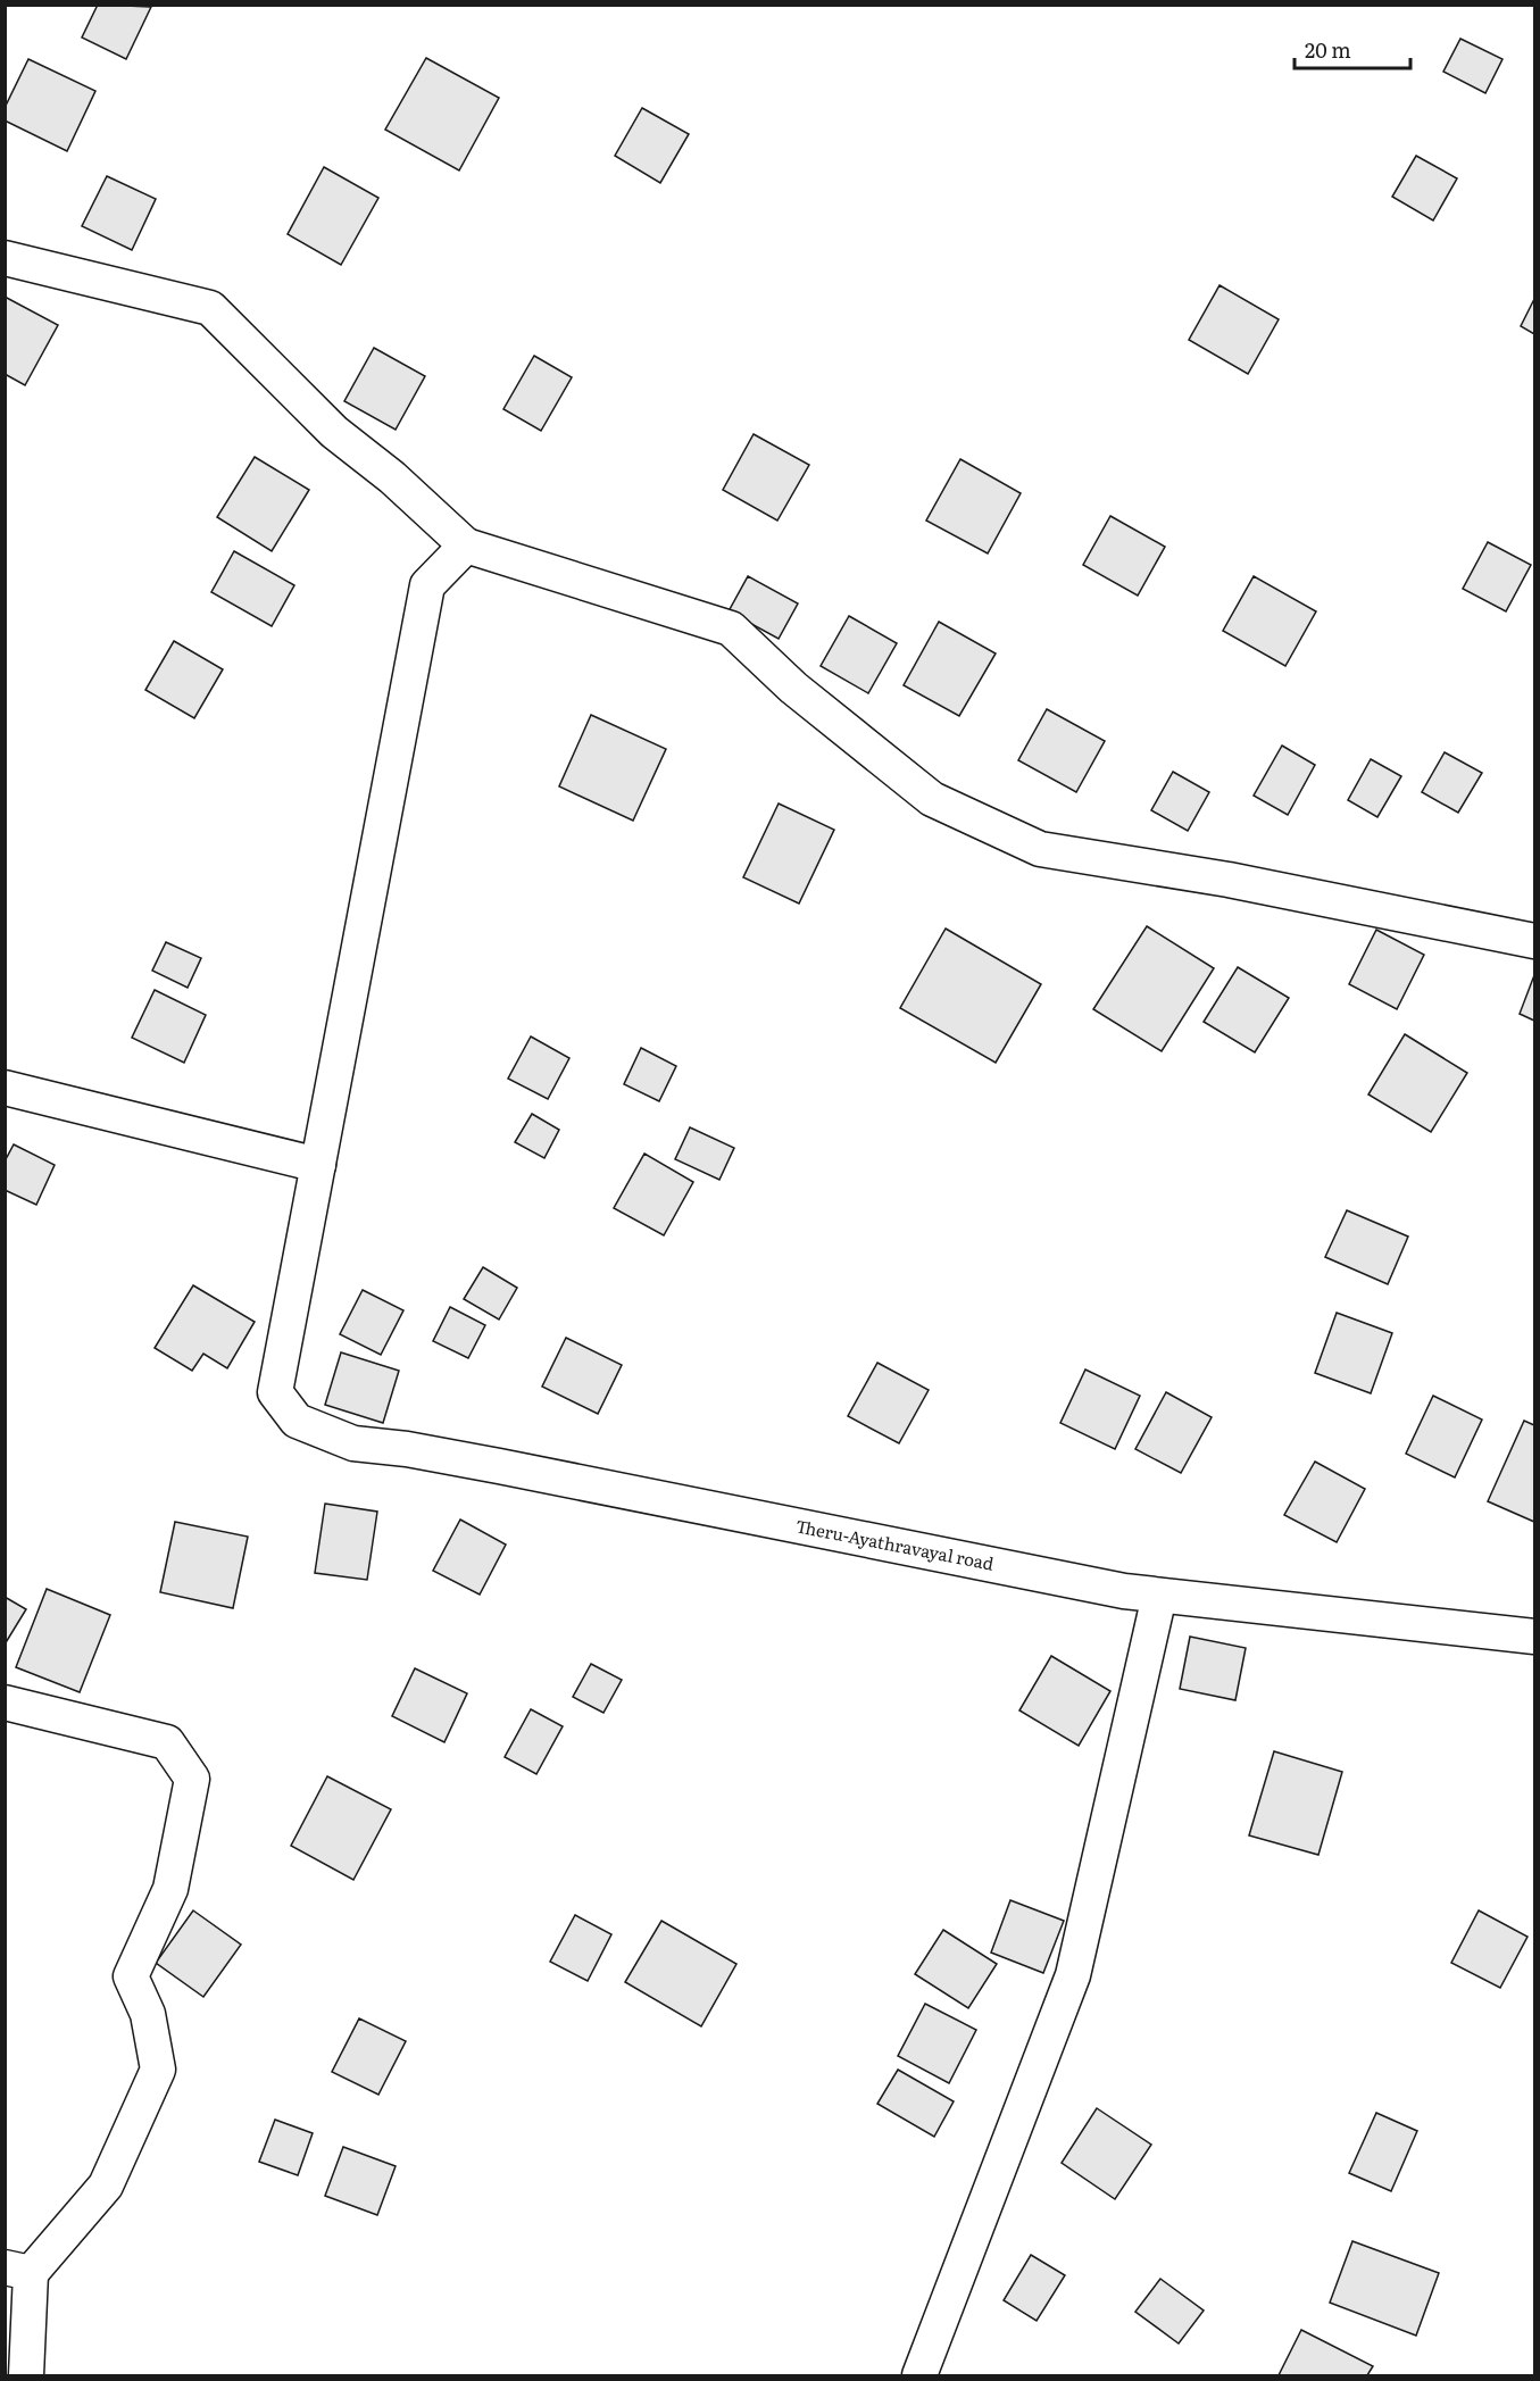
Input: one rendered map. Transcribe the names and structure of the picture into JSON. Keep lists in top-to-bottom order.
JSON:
{
  "streets": {
    "street": ["Theru-Ayathravayal road"]
  },
  "scale_bar": "20 m"
}
